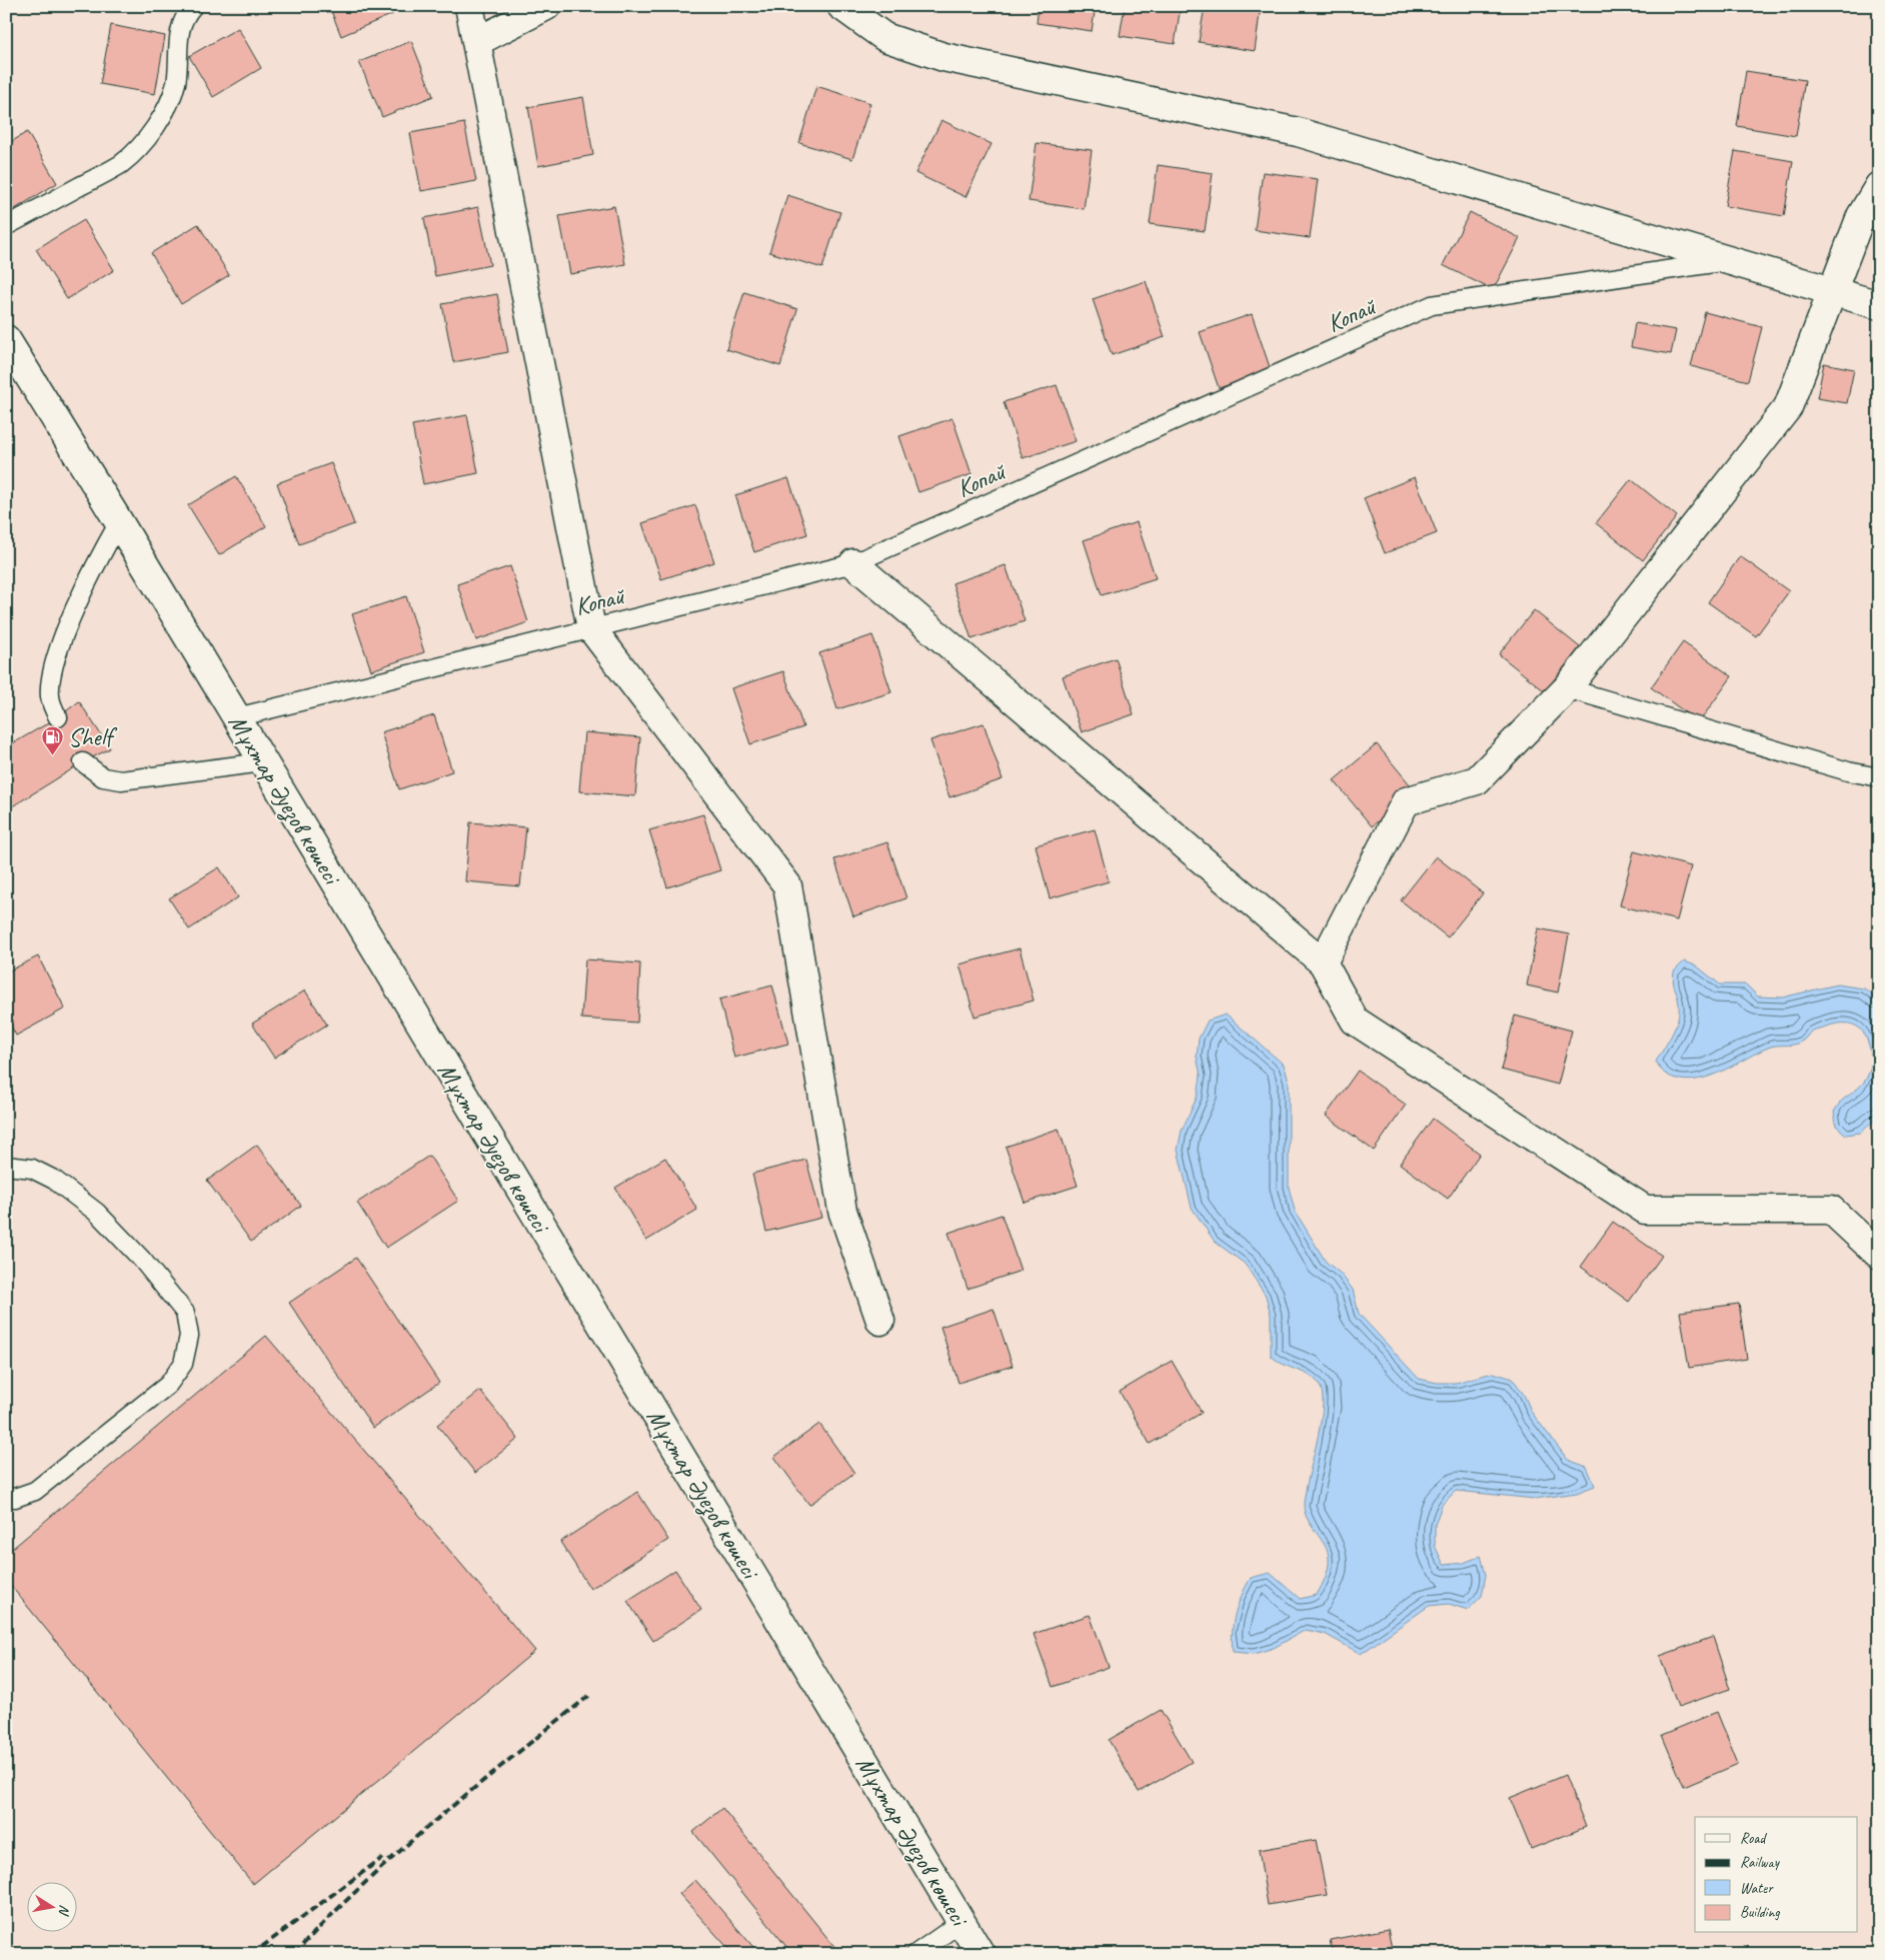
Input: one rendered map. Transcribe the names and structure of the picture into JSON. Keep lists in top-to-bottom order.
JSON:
{
  "streets": {
    "street": ["Мұхтар Әуезов көшесі"],
    "lane": ["Копай"]
  },
  "crossings": [
    ["Копай", "Мұхтар Әуезов көшесі"]
  ],
  "places": {
    "fuel station": ["Shelf"]
  },
  "legend": [
    "Road",
    "Railway",
    "Water",
    "Building"
  ],
  "north": "right"
}
